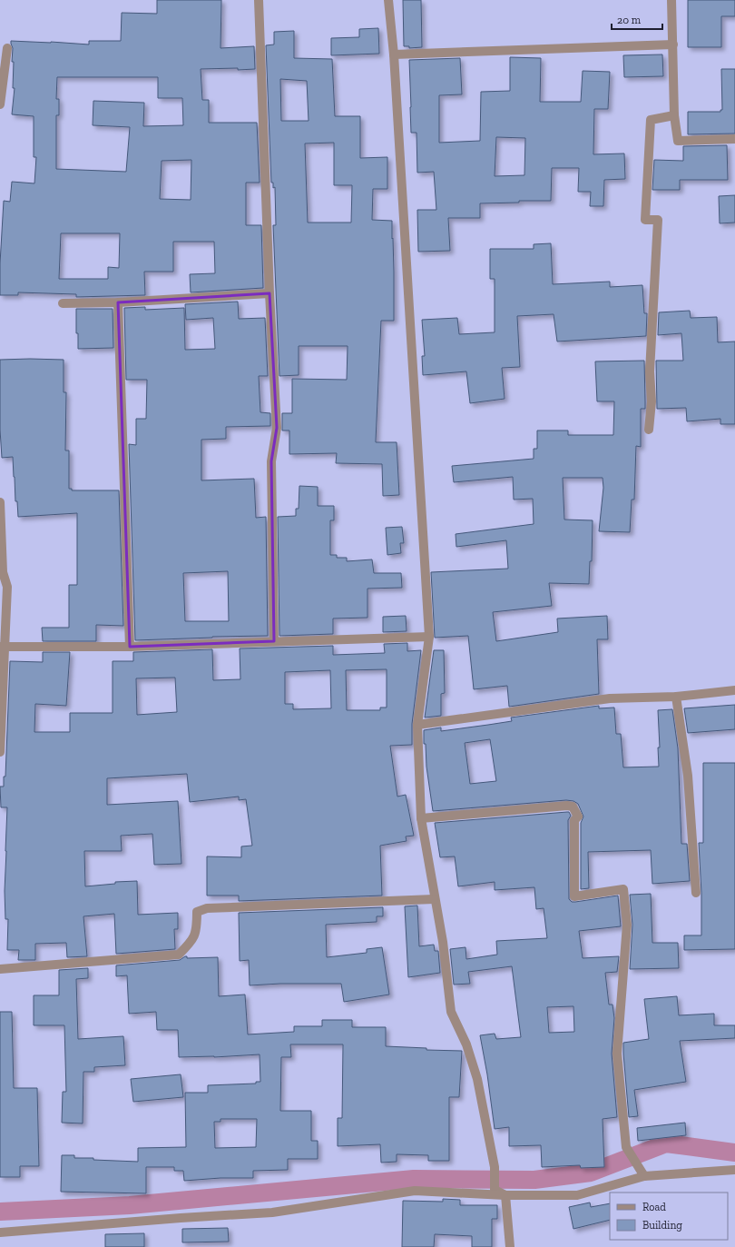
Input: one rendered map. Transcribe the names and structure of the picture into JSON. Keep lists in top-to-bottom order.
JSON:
{
  "legend": ["Road", "Building"],
  "scale_bar": "20 m"
}
